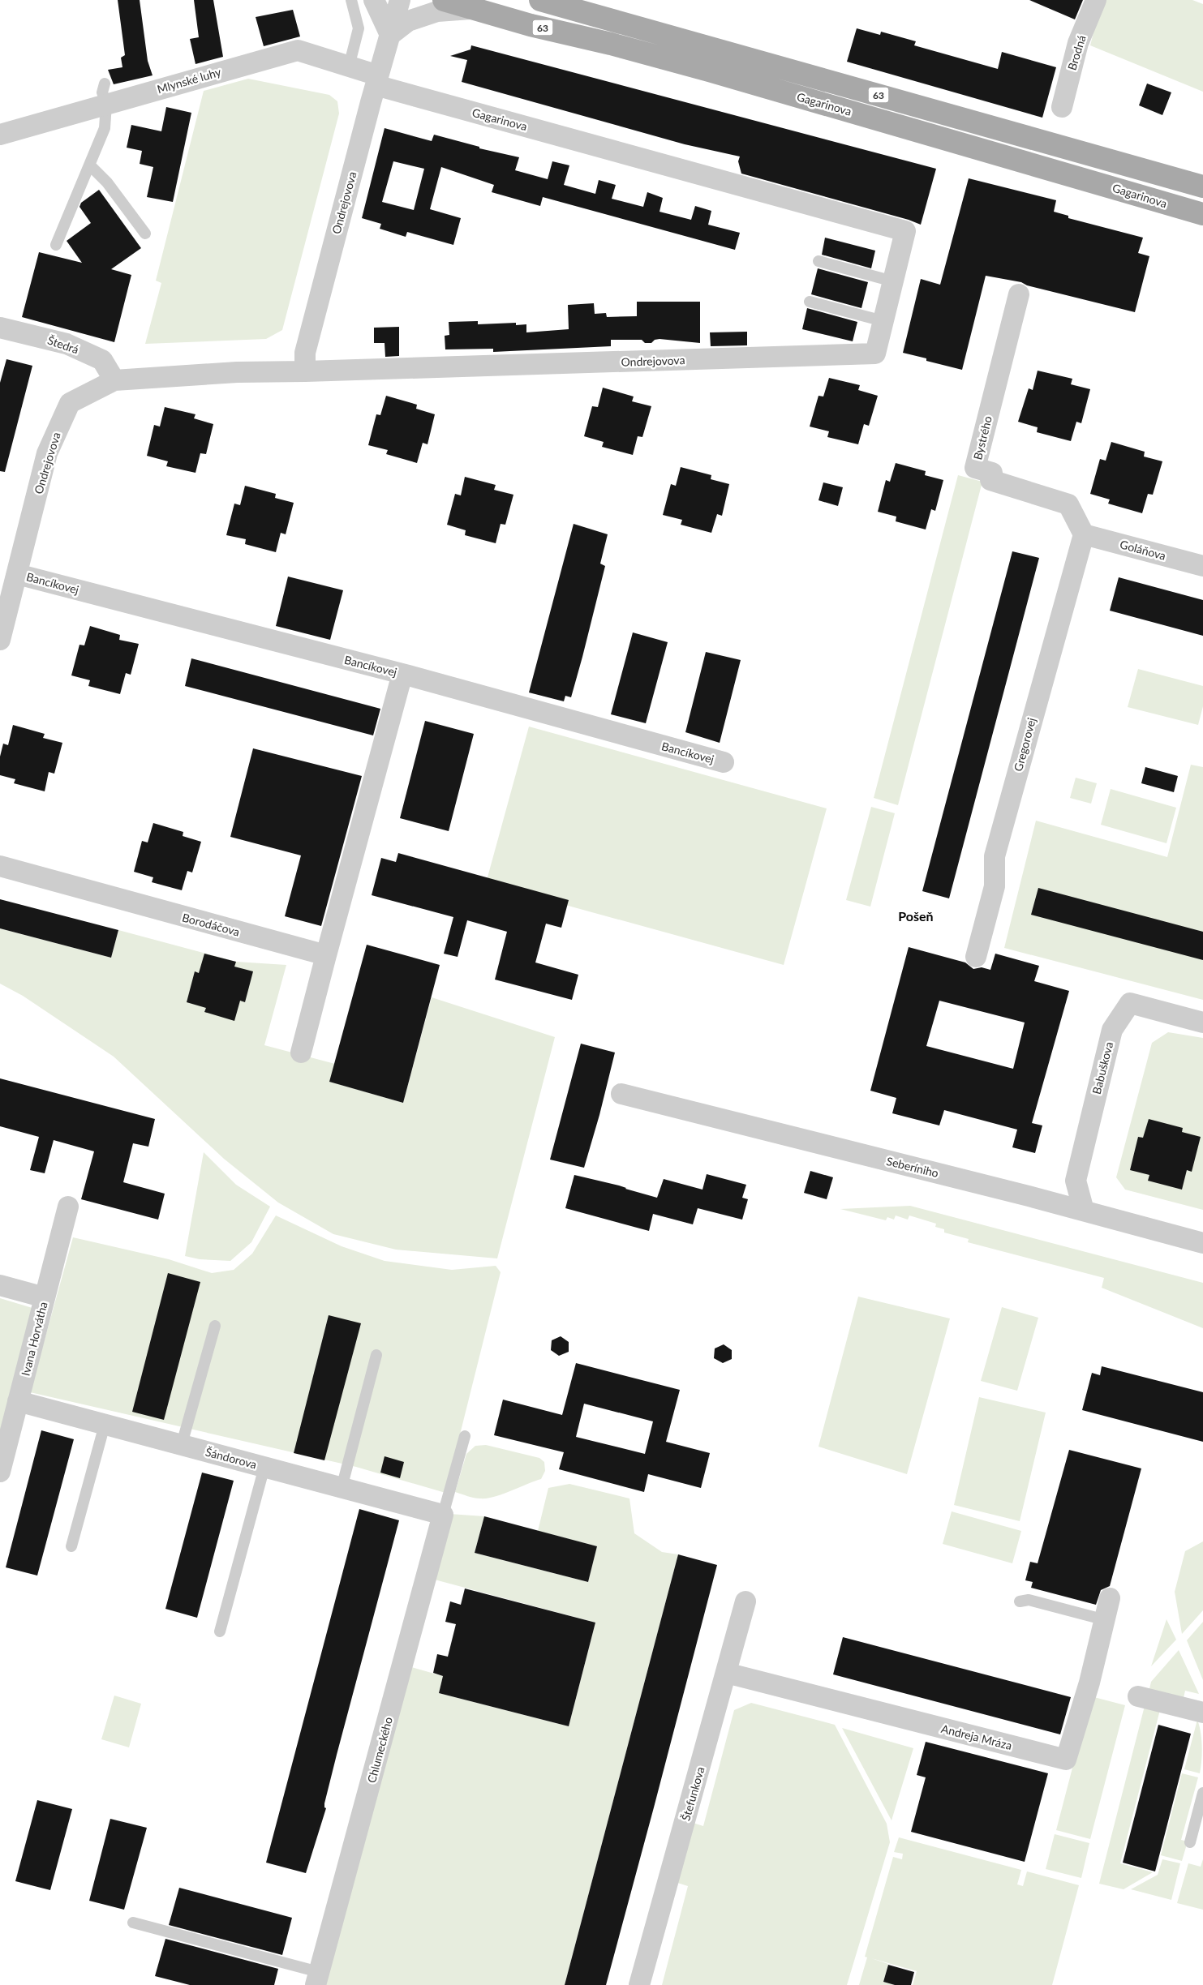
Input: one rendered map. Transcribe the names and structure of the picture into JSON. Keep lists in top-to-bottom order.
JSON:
{
  "streets": {
    "main road": ["63", "Gagarinova"],
    "street": [
      "Brodná",
      "Mlynské luhy",
      "Ondrejovova",
      "Štedrá",
      "Bystrého",
      "Goláňova",
      "Bancíkovej",
      "Gregorovej",
      "Borodáčova",
      "Babuškova",
      "Seberíniho",
      "Ivana Horvátha",
      "Šándorova",
      "Andreja Mráza",
      "Chlumeckého",
      "Štefunkova"
    ]
  },
  "crossings": [
    ["Mlynské luhy", "Gagarinova"],
    ["Mlynské luhy", "Ondrejovova"],
    ["Gagarinova", "Ondrejovova"],
    ["Ondrejovova", "Štedrá"],
    ["Ondrejovova", "Bancíkovej"],
    ["Bystrého", "Goláňova"],
    ["Bystrého", "Gregorovej"],
    ["Goláňova", "Gregorovej"],
    ["Babuškova", "Seberíniho"],
    ["Ivana Horvátha", "Šándorova"],
    ["Šándorova", "Chlumeckého"],
    ["Andreja Mráza", "Štefunkova"]
  ],
  "districts": ["Pošeň"]
}
